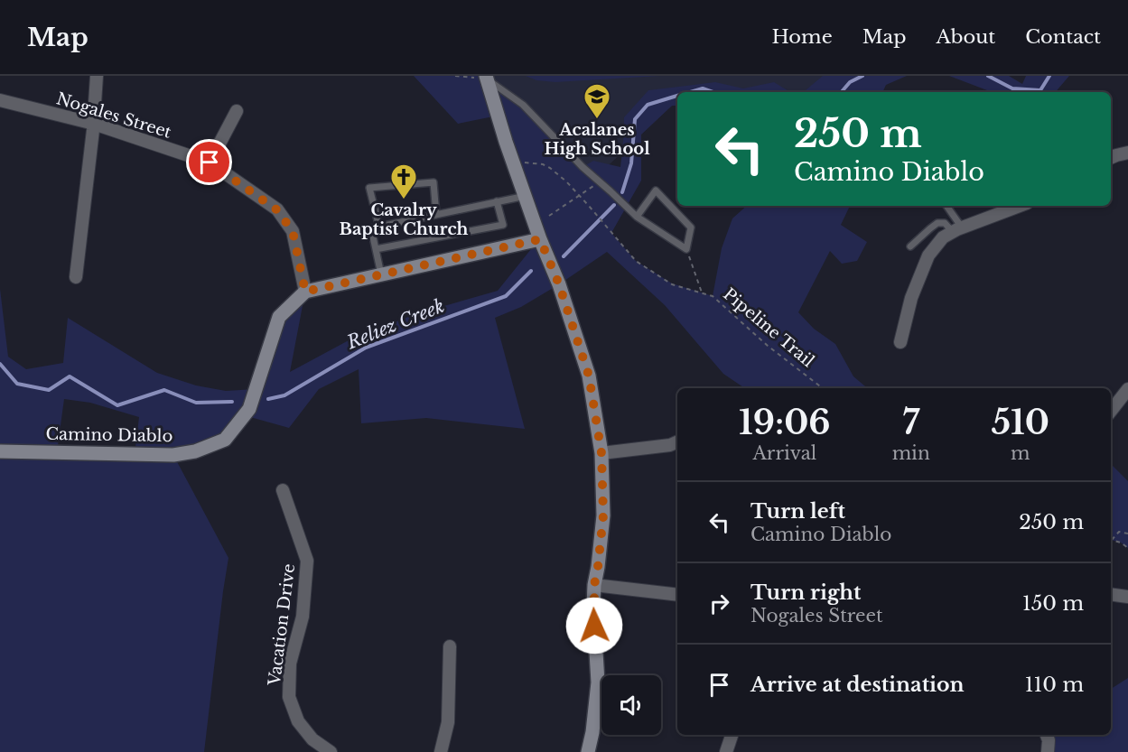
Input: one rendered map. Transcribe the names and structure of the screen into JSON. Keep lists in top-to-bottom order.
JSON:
{
  "streets": {
    "street": ["Nogales Street", "Camino Diablo", "Vacation Drive"],
    "path": ["Pipeline Trail"]
  },
  "crossings": [
    ["Nogales Street", "Camino Diablo"]
  ],
  "water": ["Reliez Creek"],
  "places": {
    "school or university": ["Acalanes High School"],
    "church": ["Cavalry Baptist Church"]
  },
  "page": {
    "header": "Map",
    "nav": [
      "Home",
      "Map",
      "About",
      "Contact"
    ],
    "turn": ["250 m", "Camino Diablo"],
    "eta": [
      "19:06",
      "Arrival",
      "7",
      "min",
      "510",
      "m"
    ],
    "list": [
      {
        "name": "Turn left",
        "note": "Camino Diablo",
        "value": "250 m"
      },
      {
        "name": "Turn right",
        "note": "Nogales Street",
        "value": "150 m"
      },
      {
        "name": "Arrive at destination",
        "value": "110 m"
      }
    ]
  }
}
